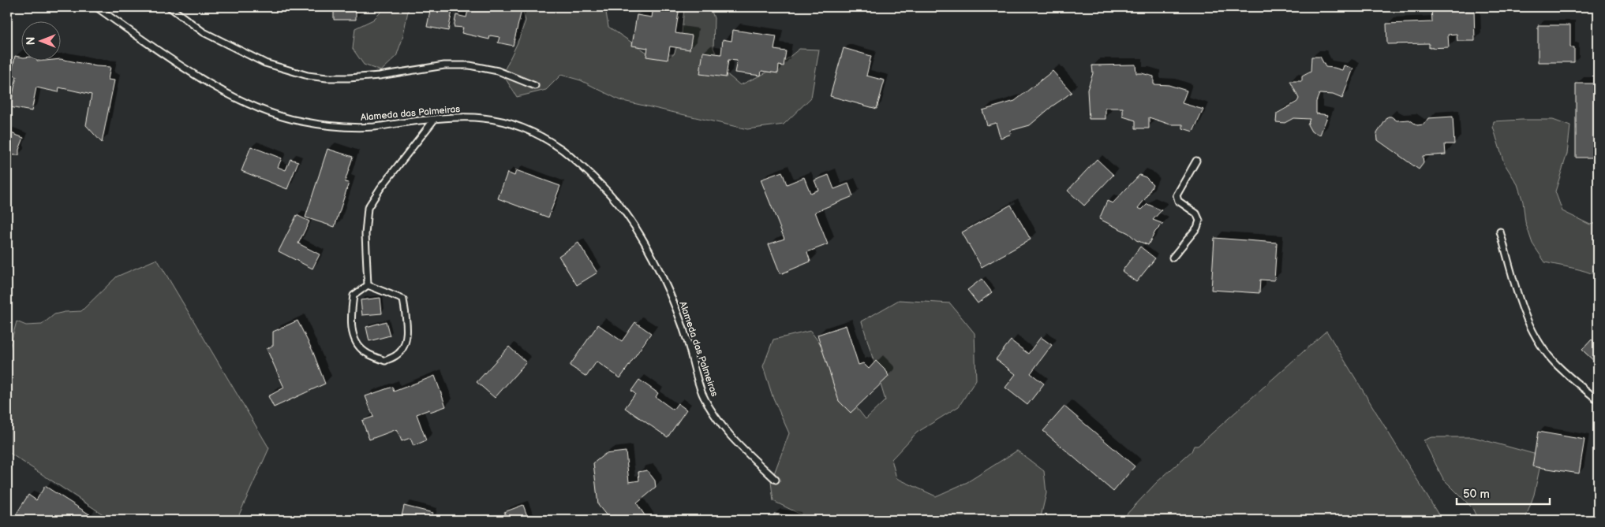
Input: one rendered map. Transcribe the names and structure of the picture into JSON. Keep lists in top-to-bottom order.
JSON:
{
  "streets": {
    "lane": ["Alameda das Palmeiras"]
  },
  "scale_bar": "50 m",
  "north": "left"
}
